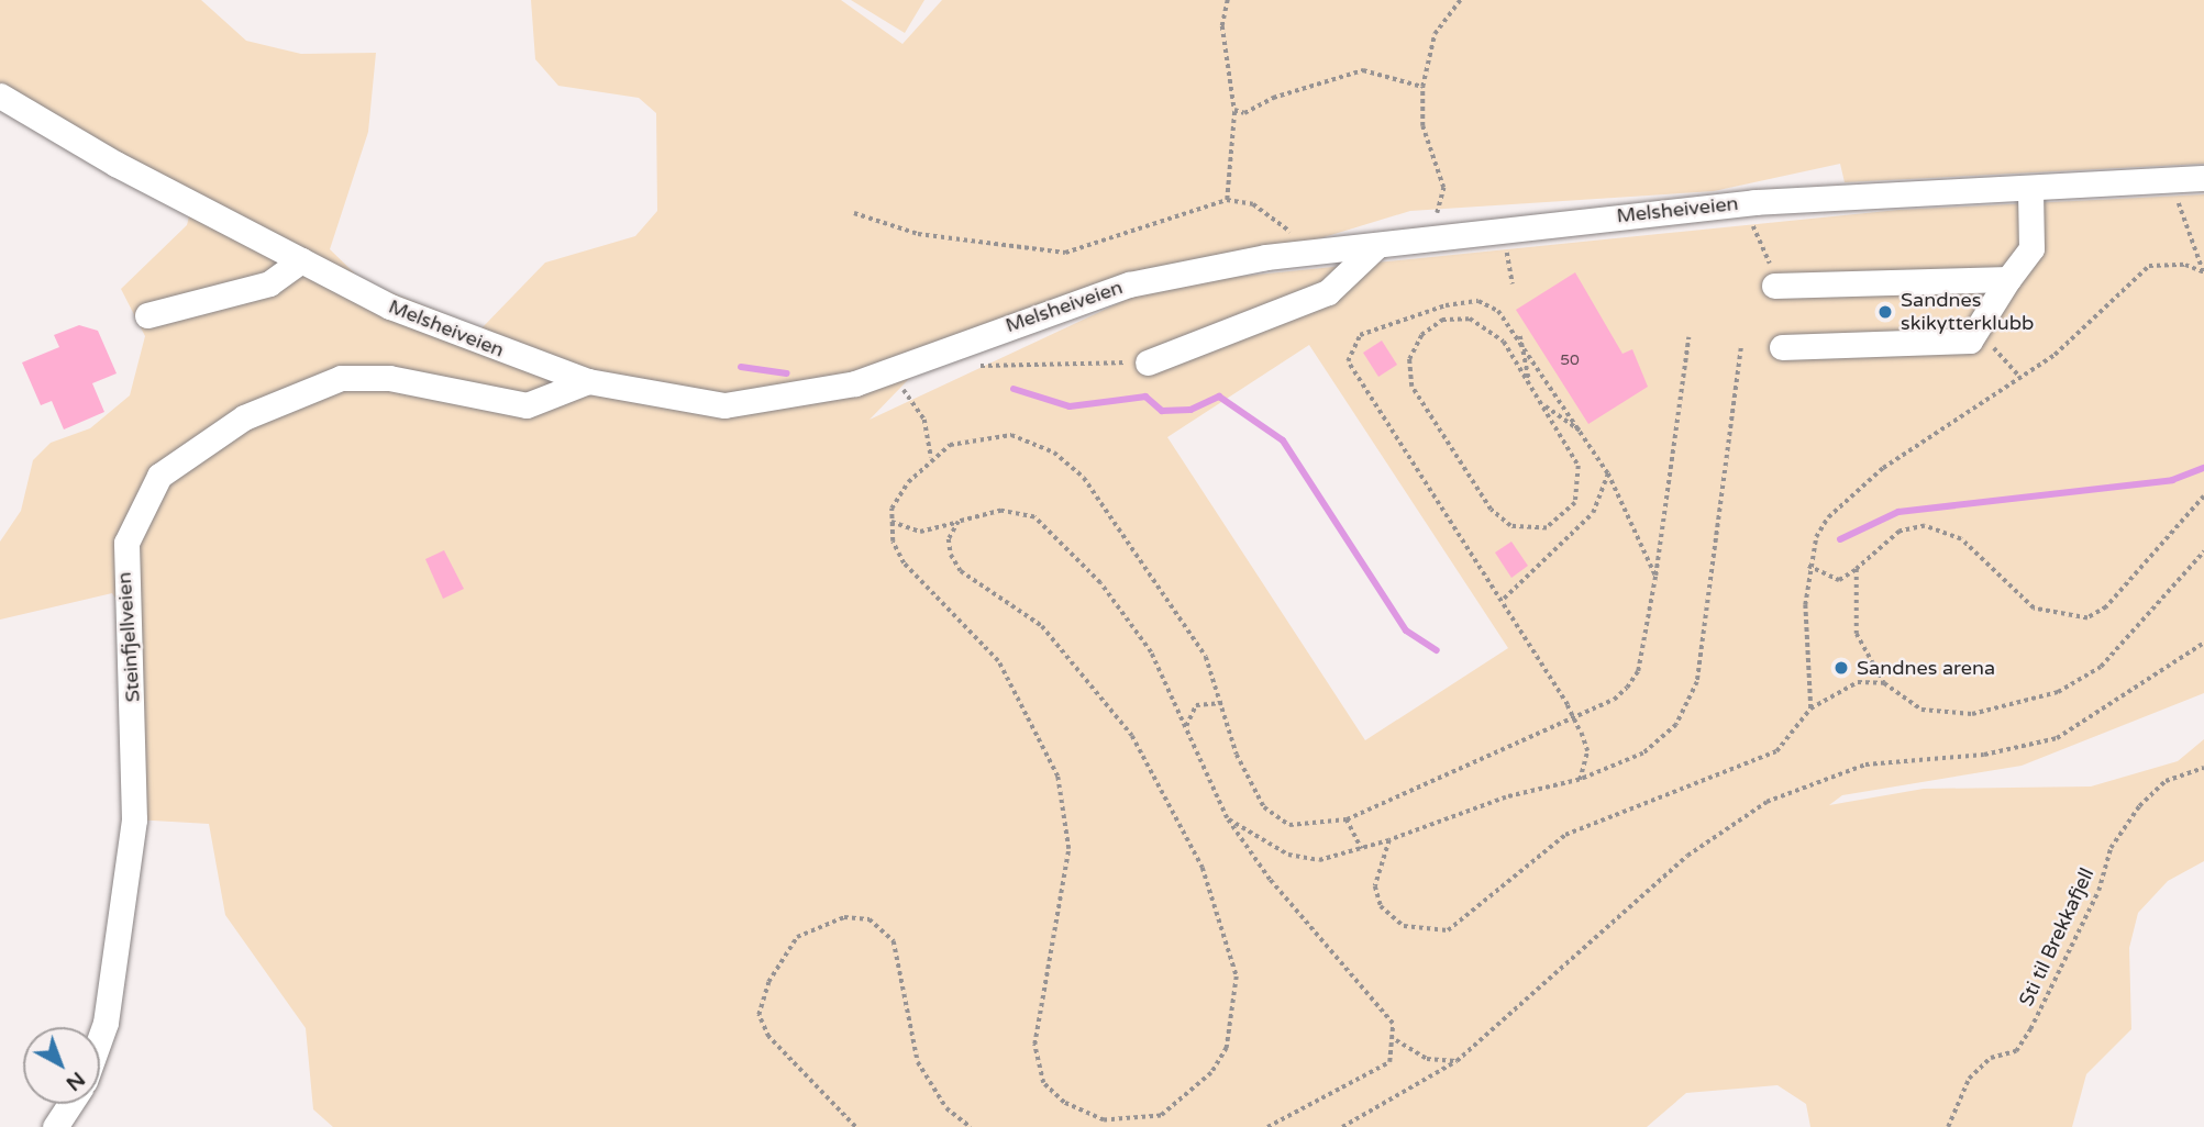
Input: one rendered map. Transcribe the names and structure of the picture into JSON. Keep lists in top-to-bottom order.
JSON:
{
  "streets": {
    "street": ["Melsheiveien", "Steinfjellveien"],
    "path": ["Sti til Brekkafjell"]
  },
  "crossings": [
    ["Melsheiveien", "Steinfjellveien"]
  ],
  "places": ["Sandnes skikytterklubb", "Sandnes arena"],
  "house_numbers": ["50"],
  "north": "bottom right"
}
